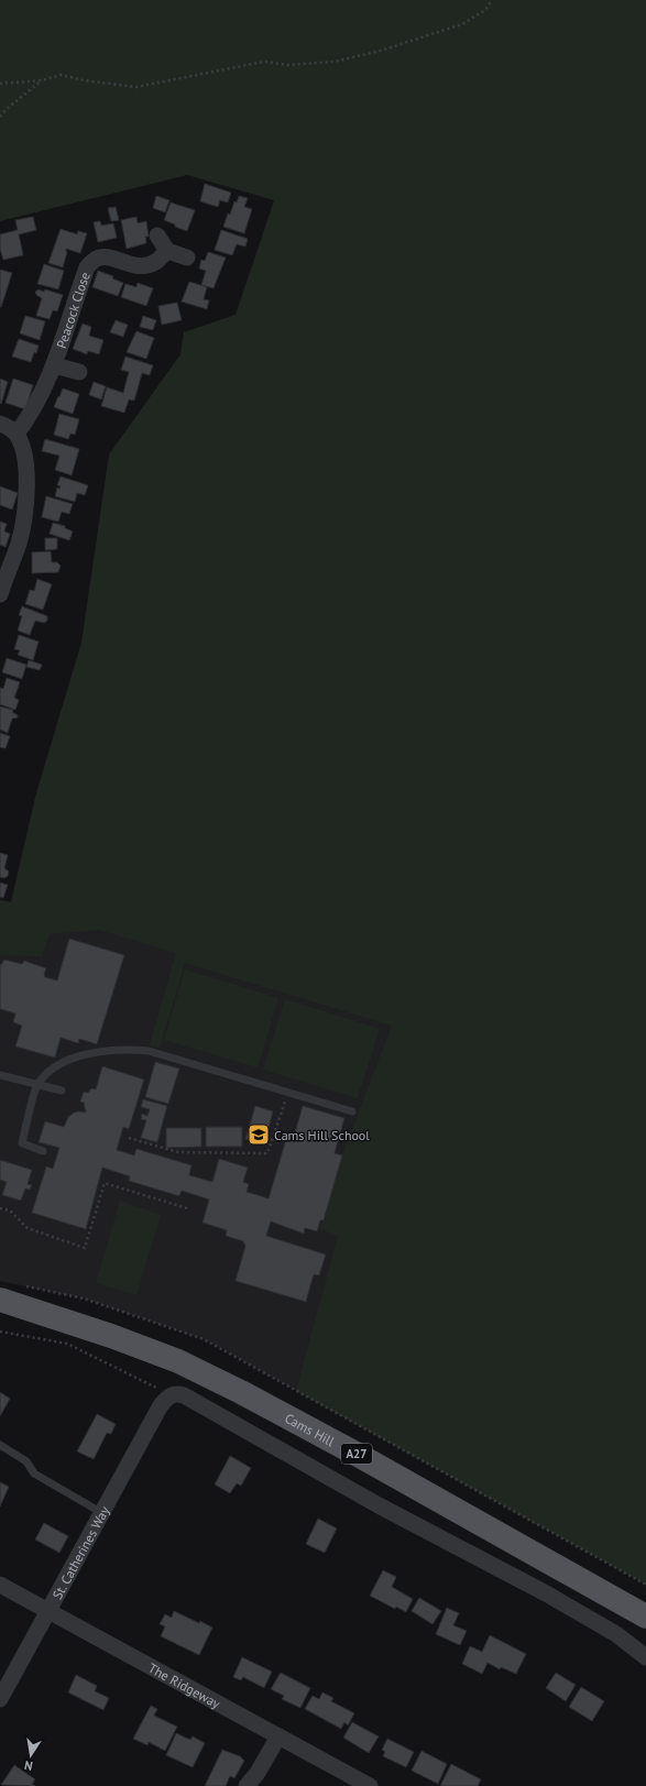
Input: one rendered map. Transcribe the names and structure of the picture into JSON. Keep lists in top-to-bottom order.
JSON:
{
  "streets": {
    "main road": ["Cams Hill", "A27"],
    "street": ["Peacock Close", "St. Catherines Way", "The Ridgeway"]
  },
  "crossings": [
    ["St. Catherines Way", "The Ridgeway"]
  ],
  "places": {
    "school or university": ["Cams Hill School"]
  },
  "north": "bottom"
}
